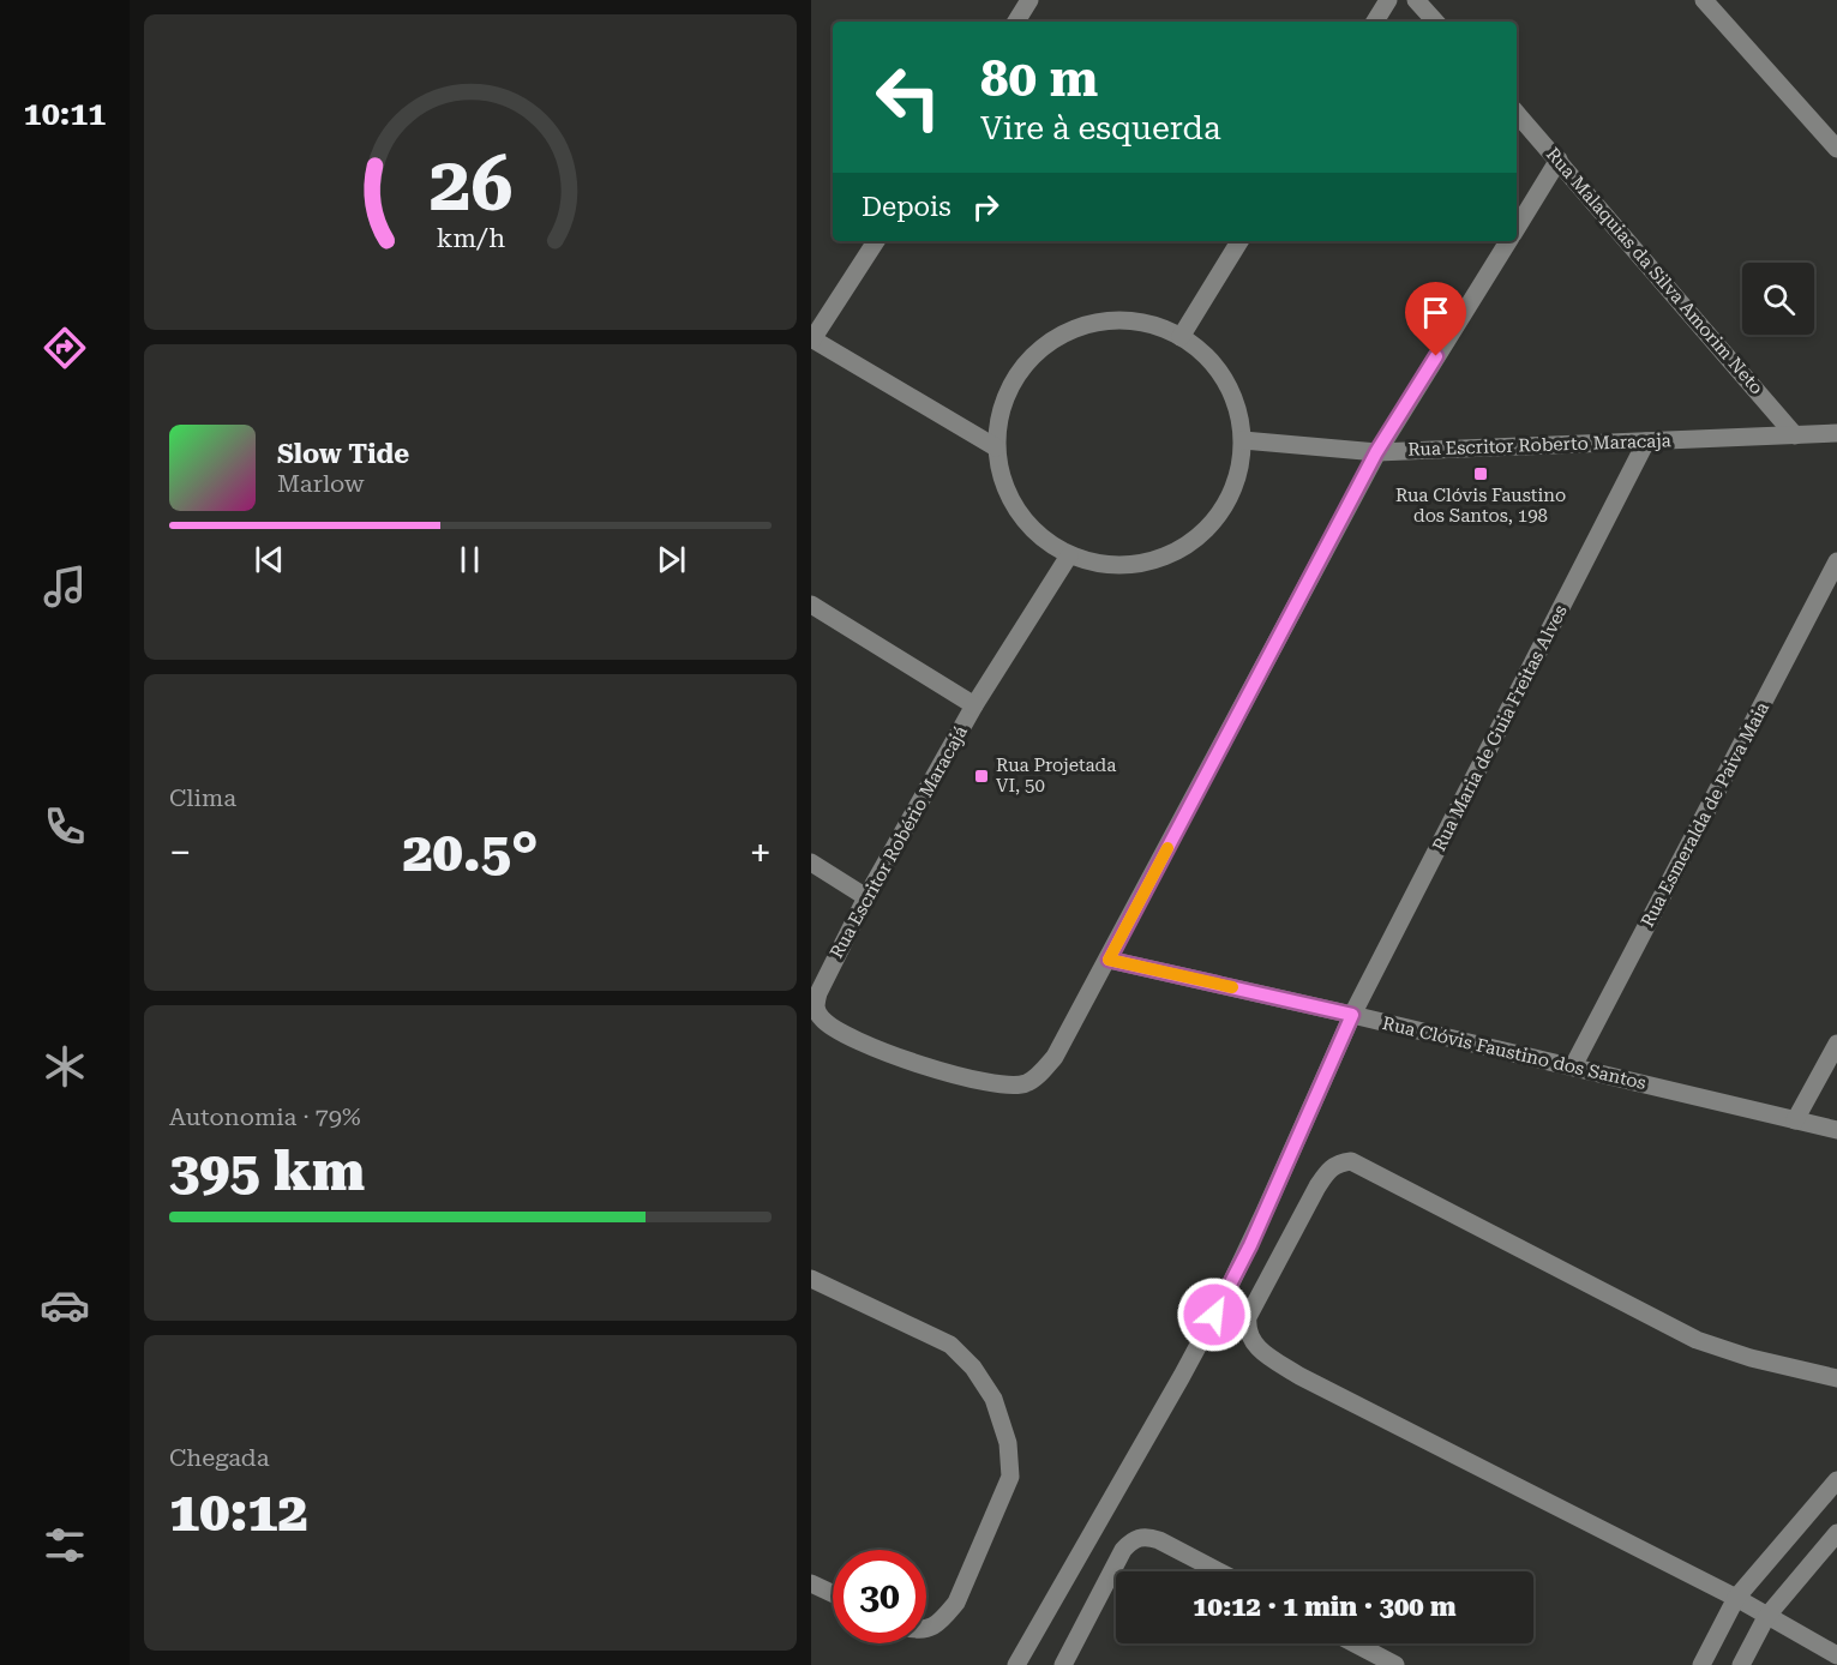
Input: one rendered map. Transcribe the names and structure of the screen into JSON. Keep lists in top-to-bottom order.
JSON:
{
  "streets": {
    "street": [
      "Rua Malaquias da Silva Amorim Neto",
      "Rua Escritor Roberto Maracaja",
      "Rua Maria de Guia Freitas Alves",
      "Rua Esmeralda de Paiva Maia",
      "Rua Escritor Robério Maracajá",
      "Rua Clóvis Faustino dos Santos"
    ]
  },
  "crossings": [
    ["Rua Malaquias da Silva Amorim Neto", "Rua Escritor Roberto Maracaja"],
    ["Rua Escritor Roberto Maracaja", "Rua Maria de Guia Freitas Alves"],
    ["Rua Escritor Roberto Maracaja", "Rua Escritor Robério Maracajá"],
    ["Rua Maria de Guia Freitas Alves", "Rua Clóvis Faustino dos Santos"],
    ["Rua Esmeralda de Paiva Maia", "Rua Clóvis Faustino dos Santos"],
    ["Rua Escritor Robério Maracajá", "Rua Clóvis Faustino dos Santos"]
  ],
  "places": {
    "transit": ["Rua Clóvis Faustino dos Santos, 198", "Rua Projetada VI, 50"]
  },
  "page": {
    "tabs": "10:11",
    "turn": ["80 m", "Vire à esquerda"],
    "then": "Depois",
    "song": ["Slow Tide", "Marlow"],
    "tile": [
      "Clima",
      ["Autonomia · 79%", "395 km"],
      ["Chegada", "10:12"]
    ],
    "heat": ["−", "20.5°", "+"],
    "limit": "30",
    "trip": "10:12 · 1 min · 300 m",
    "gauge": ["26", "km/h"]
  }
}
